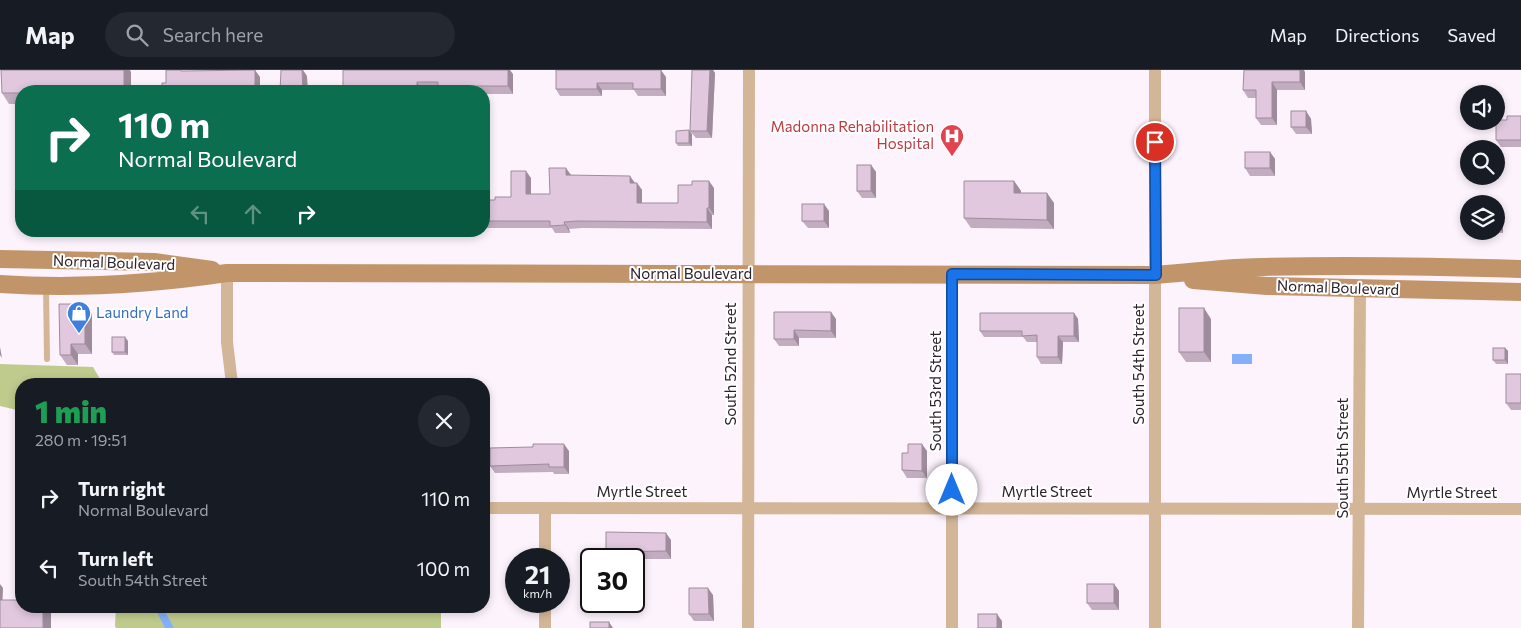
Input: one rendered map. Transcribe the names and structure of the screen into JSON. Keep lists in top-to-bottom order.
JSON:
{
  "streets": {
    "main road": ["Normal Boulevard"],
    "street": [
      "South 52nd Street",
      "South 54th Street",
      "South 53rd Street",
      "South 55th Street",
      "Myrtle Street"
    ]
  },
  "crossings": [
    ["Normal Boulevard", "South 52nd Street"],
    ["Normal Boulevard", "South 54th Street"],
    ["Normal Boulevard", "South 53rd Street"],
    ["Normal Boulevard", "South 55th Street"],
    ["South 52nd Street", "Myrtle Street"],
    ["South 54th Street", "Myrtle Street"],
    ["South 53rd Street", "Myrtle Street"],
    ["South 55th Street", "Myrtle Street"]
  ],
  "places": {
    "hospital": ["Madonna Rehabilitation Hospital"],
    "shop": ["Laundry Land"]
  },
  "page": {
    "header": "Map",
    "search": "Search here",
    "nav": ["Map", "Directions", "Saved"],
    "turn": ["110 m", "Normal Boulevard"],
    "heading": ["1 min", "280 m · 19:51"],
    "list": [
      {
        "name": "Turn right",
        "note": "Normal Boulevard",
        "value": "110 m"
      },
      {
        "name": "Turn left",
        "note": "South 54th Street",
        "value": "100 m"
      }
    ],
    "speed": "21 km/h",
    "limit": "30"
  }
}
